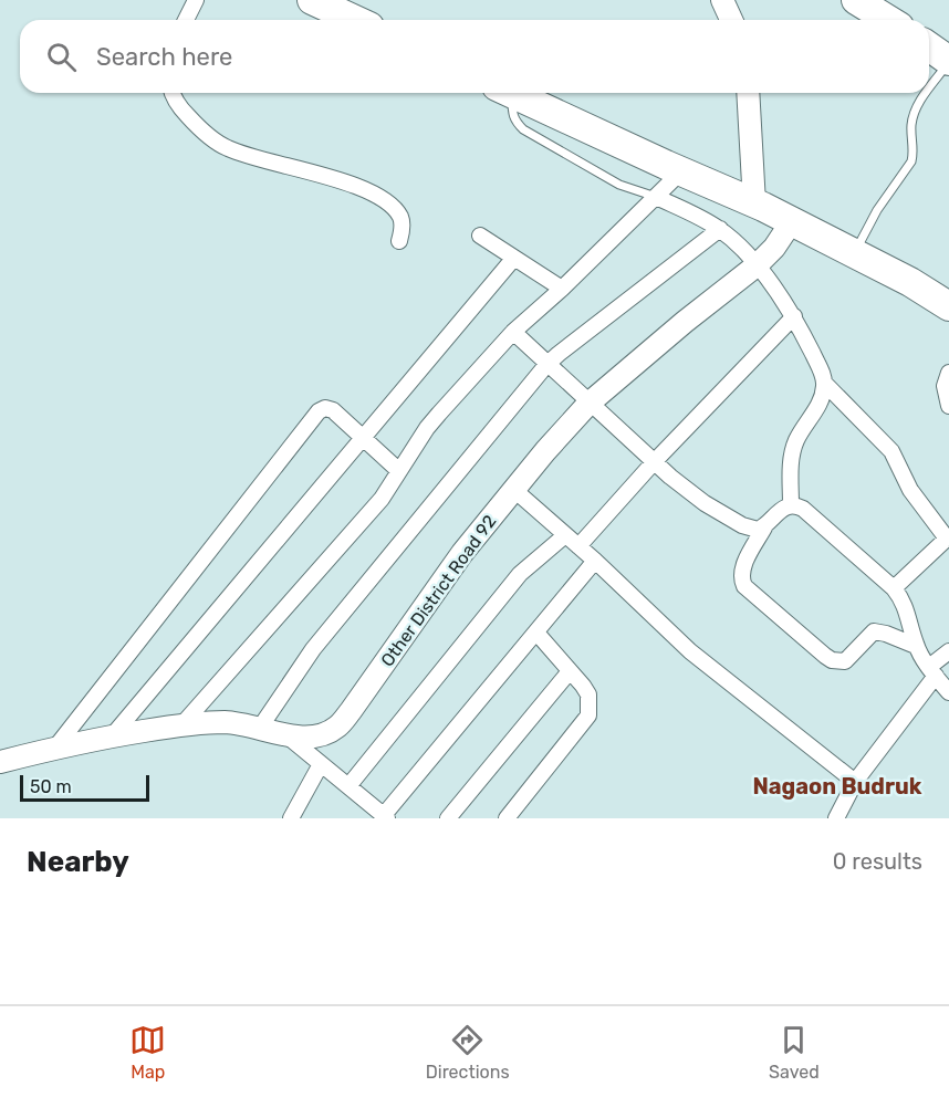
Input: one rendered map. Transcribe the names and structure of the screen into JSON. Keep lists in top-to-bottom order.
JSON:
{
  "streets": {
    "street": ["Other District Road 92"]
  },
  "districts": ["Nagaon Budruk"],
  "scale_bar": "50 m",
  "page": {
    "search": "Search here",
    "scale": "50 m",
    "heading": ["Nearby", "0 results"],
    "nav": ["Map", "Directions", "Saved"]
  }
}
